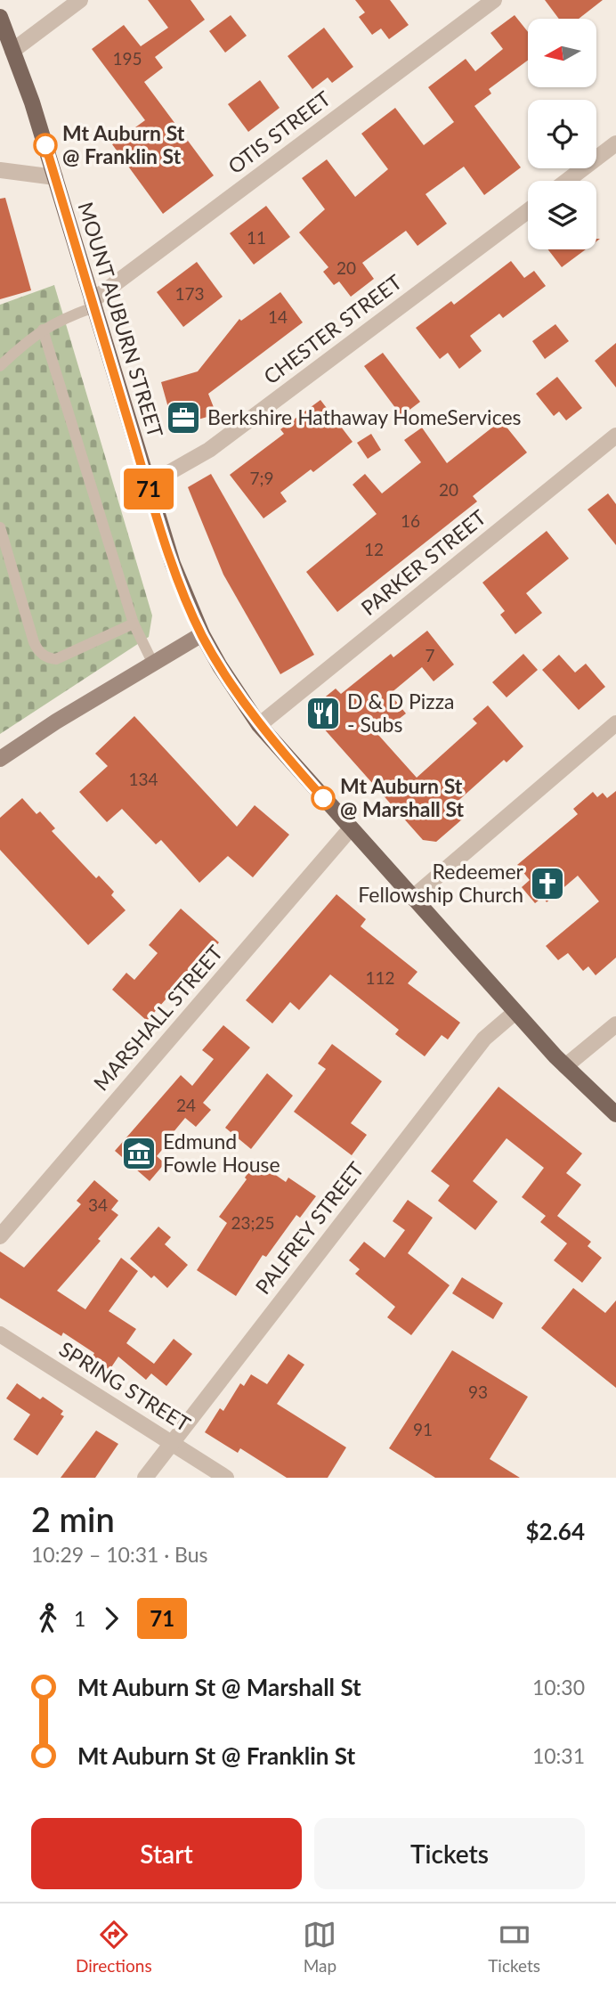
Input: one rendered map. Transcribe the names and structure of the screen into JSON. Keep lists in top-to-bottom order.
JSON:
{
  "streets": {
    "main road": ["MOUNT AUBURN STREET"],
    "street": [
      "OTIS STREET",
      "CHESTER STREET",
      "PARKER STREET",
      "MARSHALL STREET",
      "PALFREY STREET",
      "SPRING STREET"
    ]
  },
  "crossings": [
    ["OTIS STREET", "MOUNT AUBURN STREET"],
    ["MOUNT AUBURN STREET", "CHESTER STREET"],
    ["MOUNT AUBURN STREET", "PARKER STREET"],
    ["MOUNT AUBURN STREET", "MARSHALL STREET"],
    ["MOUNT AUBURN STREET", "PALFREY STREET"],
    ["PALFREY STREET", "SPRING STREET"]
  ],
  "places": {
    "other": ["Mt Auburn St @ Franklin St", "Mt Auburn St @ Marshall St"],
    "office": ["Berkshire Hathaway HomeServices"],
    "restaurant": ["D & D Pizza - Subs"],
    "church": ["Redeemer Fellowship Church"],
    "museum": ["Edmund Fowle House"]
  },
  "lines": ["bus line 71"],
  "house_numbers": [
    "195",
    "11",
    "20",
    "173",
    "14",
    "7;9",
    "20",
    "16",
    "12",
    "7",
    "134",
    "112",
    "24",
    "34",
    "23;25",
    "93",
    "91"
  ],
  "north": "left",
  "page": {
    "on_map": "71",
    "heading": ["2 min", "10:29 – 10:31 · Bus", "$2.64"],
    "legs": ["1", "71"],
    "list": [
      {
        "name": "Mt Auburn St @ Marshall St",
        "value": "10:30"
      },
      {
        "name": "Mt Auburn St @ Franklin St",
        "value": "10:31"
      }
    ],
    "buttons": ["Start", "Tickets"],
    "tabs": ["Directions", "Map", "Tickets"]
  }
}
